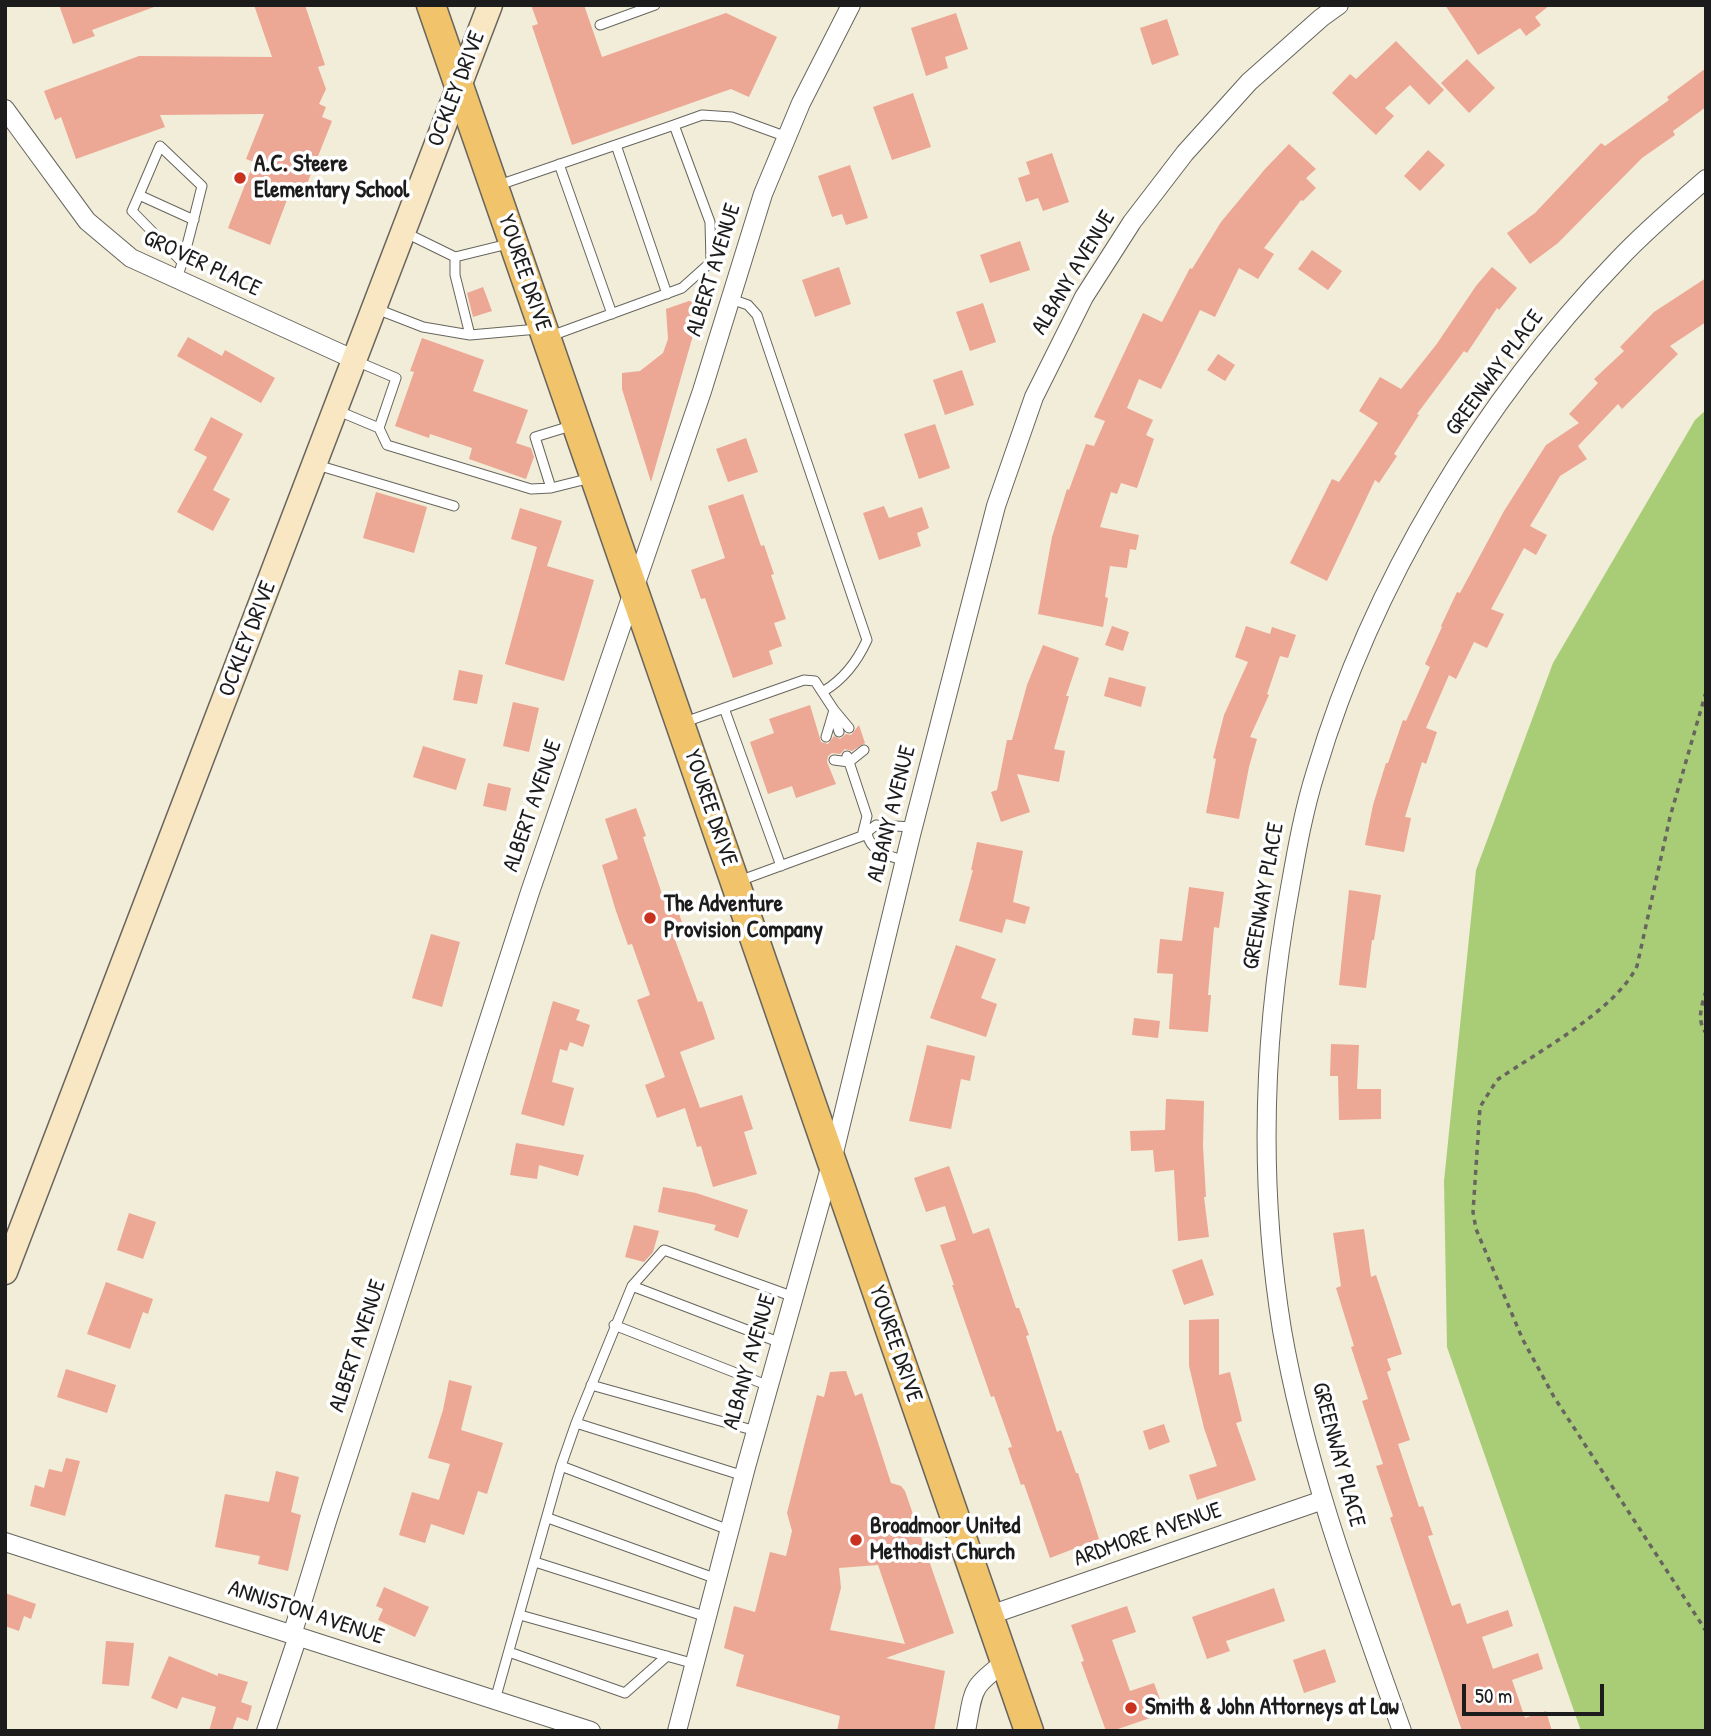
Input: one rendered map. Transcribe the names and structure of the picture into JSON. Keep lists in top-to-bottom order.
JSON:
{
  "streets": {
    "main road": ["YOUREE DRIVE"],
    "street": [
      "OCKLEY DRIVE",
      "GROVER PLACE",
      "ALBERT AVENUE",
      "ALBANY AVENUE",
      "GREENWAY PLACE",
      "ARDMORE AVENUE",
      "ANNISTON AVENUE"
    ]
  },
  "crossings": [
    ["OCKLEY DRIVE", "GROVER PLACE"],
    ["OCKLEY DRIVE", "YOUREE DRIVE"],
    ["ALBERT AVENUE", "YOUREE DRIVE"],
    ["ALBERT AVENUE", "ANNISTON AVENUE"],
    ["YOUREE DRIVE", "ALBANY AVENUE"],
    ["YOUREE DRIVE", "ARDMORE AVENUE"],
    ["GREENWAY PLACE", "ARDMORE AVENUE"]
  ],
  "places": [
    "A.C. Steere Elementary School",
    "The Adventure Provision Company",
    "Broadmoor United Methodist Church",
    "Smith & John Attorneys at Law"
  ],
  "scale_bar": "50 m"
}
